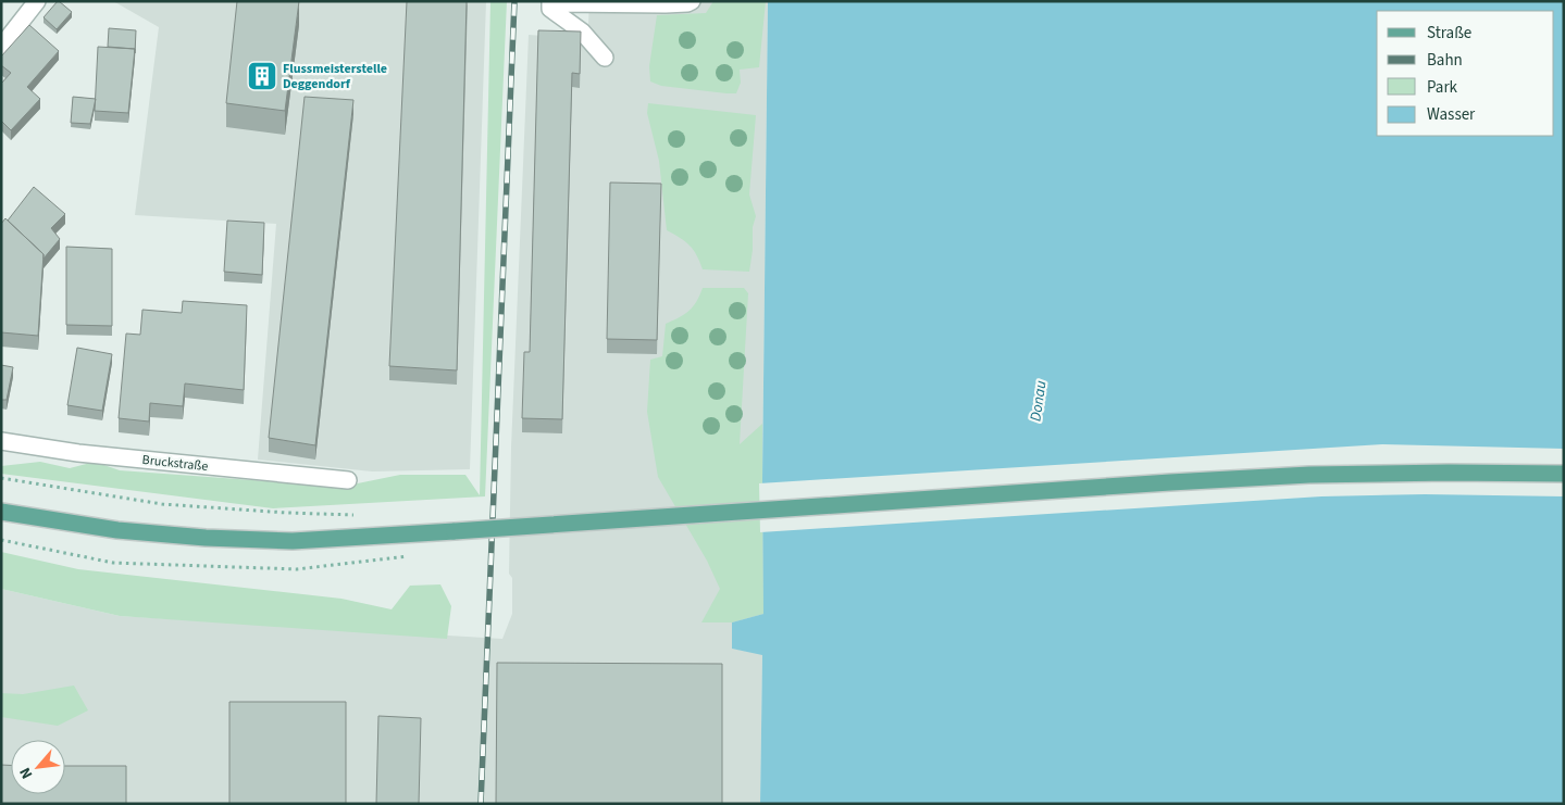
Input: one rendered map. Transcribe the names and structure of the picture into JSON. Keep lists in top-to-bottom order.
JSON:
{
  "streets": {
    "street": ["Bruckstraße"]
  },
  "water": ["Donau"],
  "places": {
    "building": ["Flussmeisterstelle Deggendorf"]
  },
  "legend": [
    "Straße",
    "Bahn",
    "Park",
    "Wasser"
  ],
  "north": "bottom left"
}
